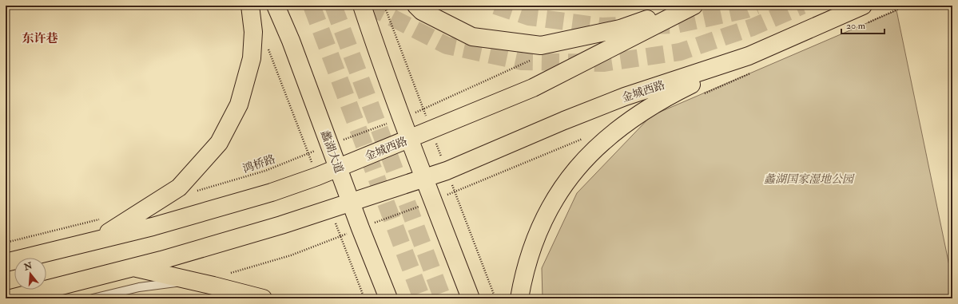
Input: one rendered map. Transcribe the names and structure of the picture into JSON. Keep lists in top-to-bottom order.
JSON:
{
  "streets": {
    "main road": ["金城西路", "蠡湖大道"],
    "path": ["鸿桥路"]
  },
  "crossings": [
    ["金城西路", "蠡湖大道"],
    ["金城西路", "鸿桥路"],
    ["蠡湖大道", "鸿桥路"]
  ],
  "districts": ["东许巷"],
  "parks": ["蠡湖国家湿地公园"],
  "scale_bar": "20 m",
  "north": "top"
}
